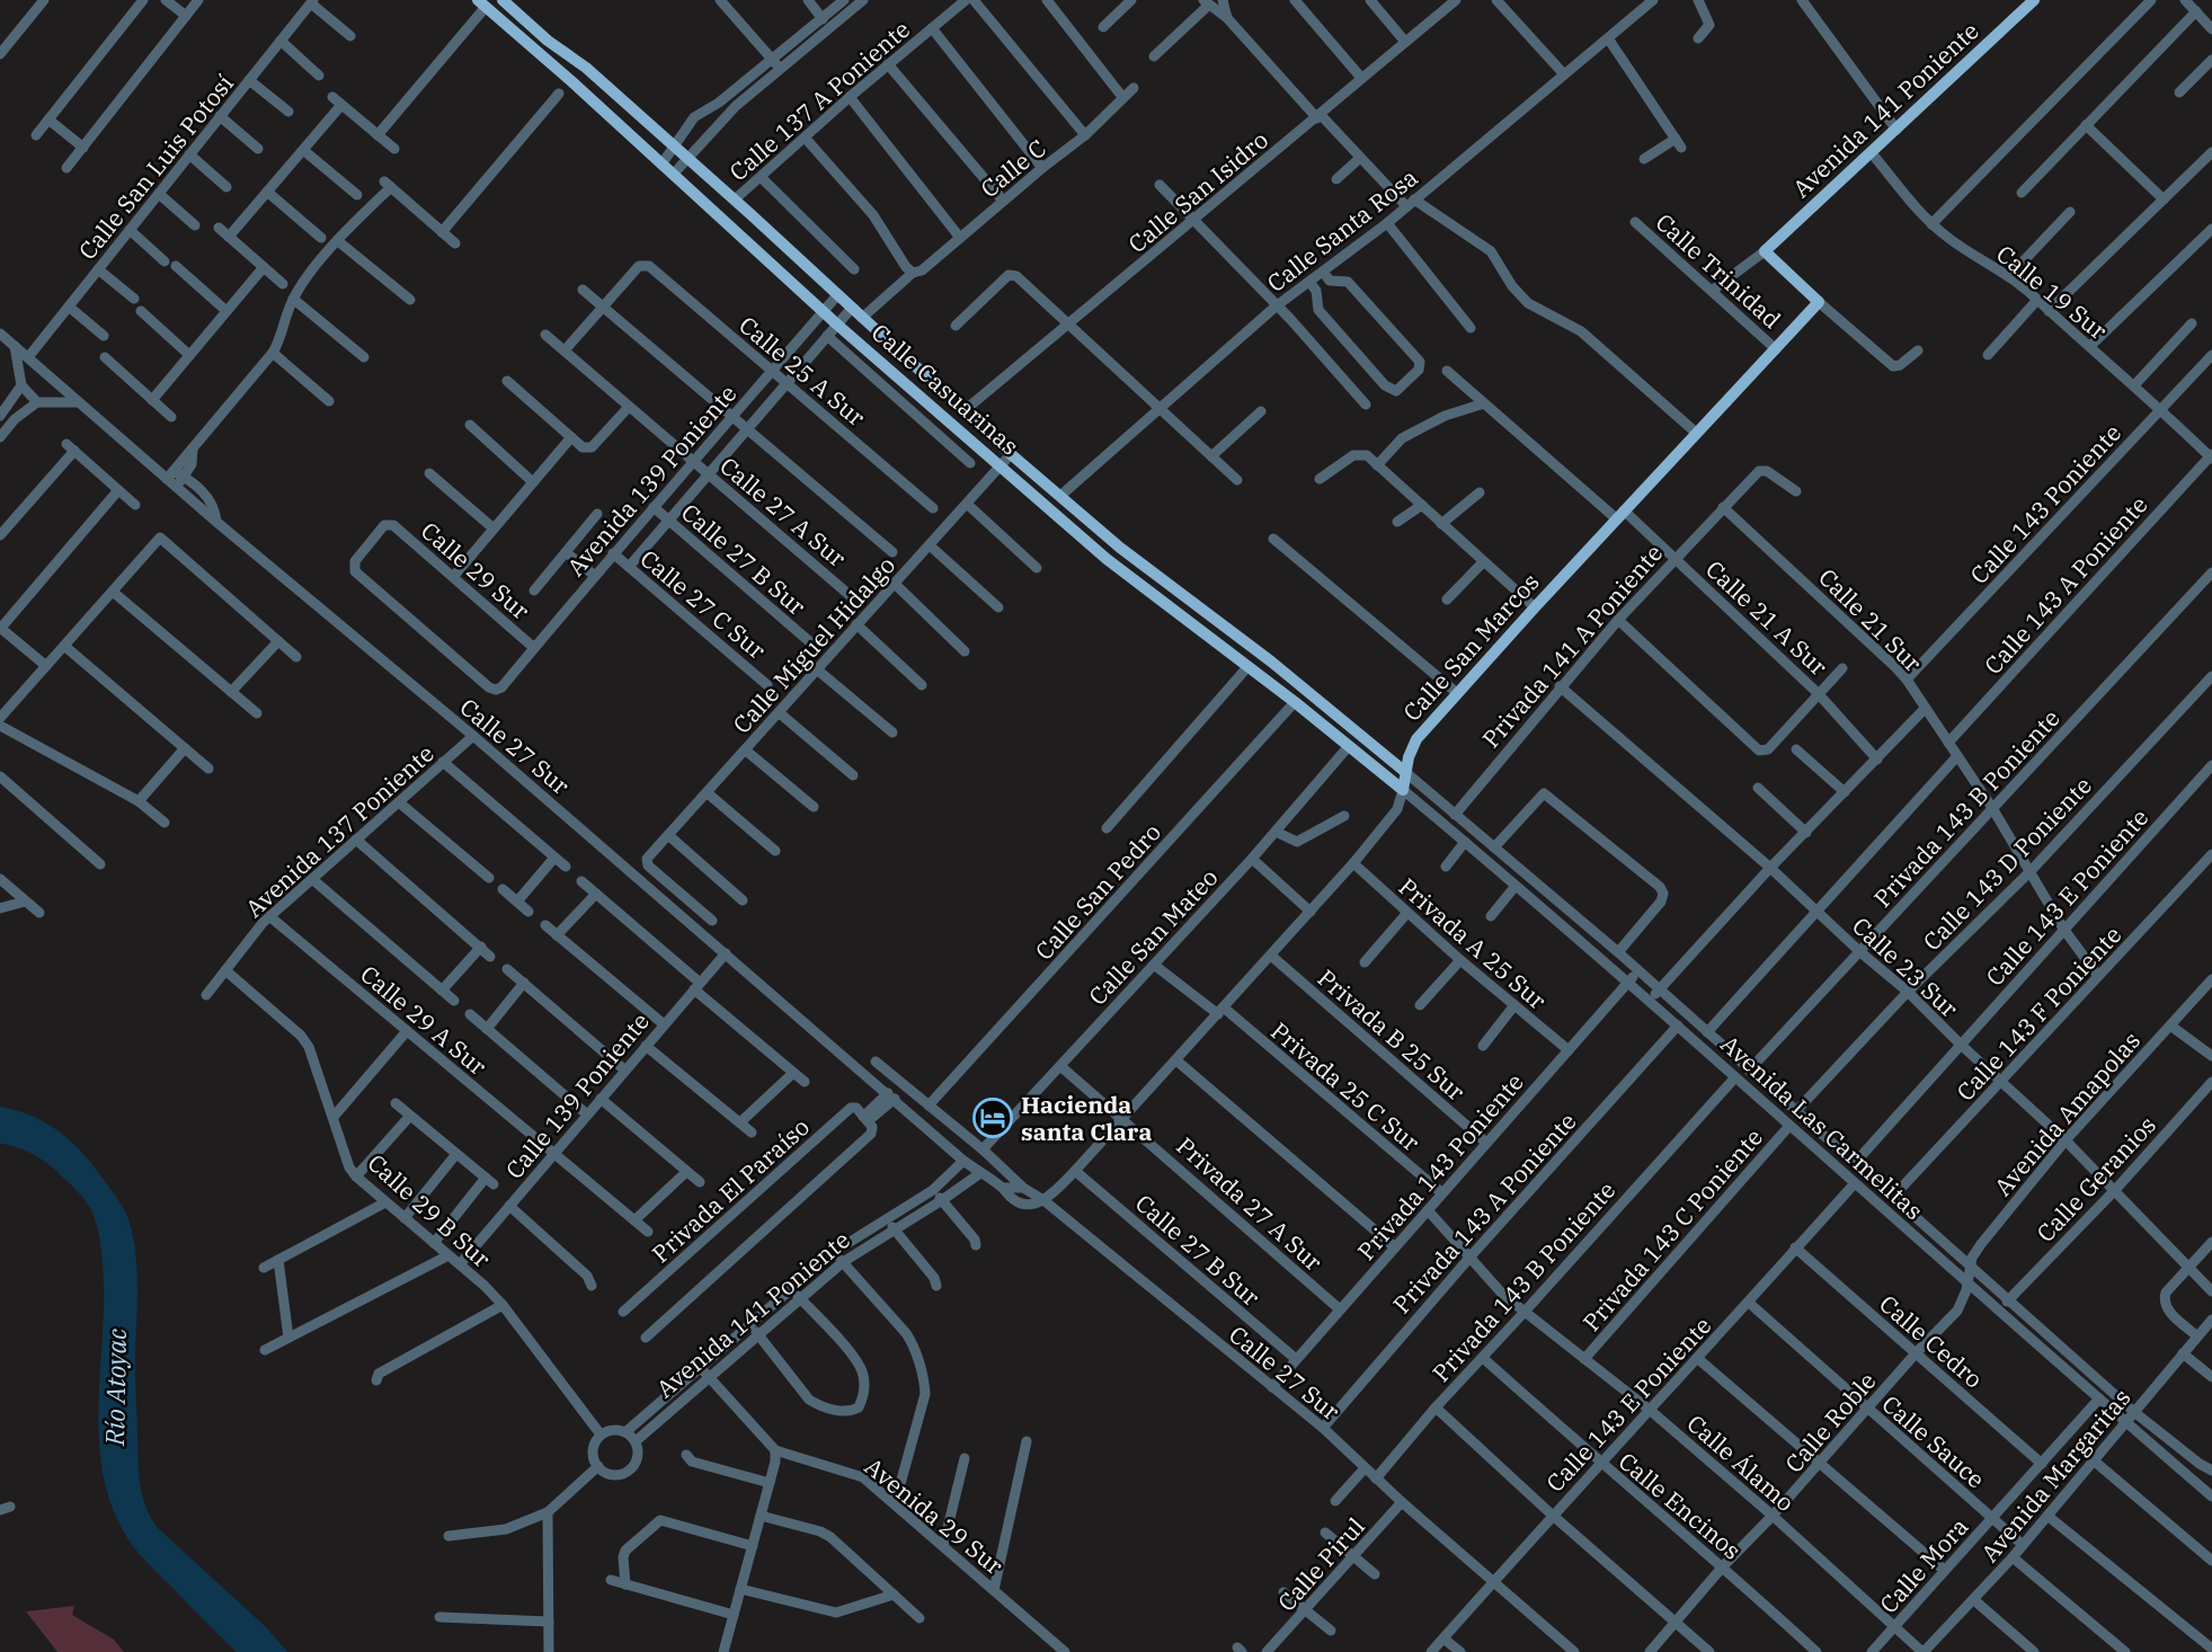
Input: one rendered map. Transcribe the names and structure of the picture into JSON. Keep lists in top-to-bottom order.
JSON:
{
  "streets": {
    "main road": ["Avenida 141 Poniente", "Calle Casuarinas", "Calle San Marcos"],
    "street": [
      "Calle 137 A Poniente",
      "Calle San Luis Potosí",
      "Calle C",
      "Calle San Isidro",
      "Calle Santa Rosa",
      "Calle Trinidad",
      "Calle 19 Sur",
      "Calle 25 A Sur",
      "Avenida 139 Poniente",
      "Calle 143 Poniente",
      "Calle 27 A Sur",
      "Calle 27 B Sur",
      "Calle 29 Sur",
      "Calle 143 A Poniente",
      "Calle 27 C Sur",
      "Calle 21 A Sur",
      "Calle 21 Sur",
      "Calle Miguel Hidalgo",
      "Privada 141 A Poniente",
      "Calle 27 Sur",
      "Privada 143 B Poniente",
      "Avenida 137 Poniente",
      "Calle 143 D Poniente",
      "Calle San Pedro",
      "Calle 143 E Poniente",
      "Calle San Mateo",
      "Privada A 25 Sur",
      "Calle 23 Sur",
      "Calle 143 F Poniente",
      "Calle 29 A Sur",
      "Privada B 25 Sur",
      "Privada 25 C Sur",
      "Calle 139 Poniente",
      "Avenida Amapolas",
      "Avenida Las Carmelitas",
      "Privada 143 Poniente",
      "Calle Geranios",
      "Privada El Paraíso",
      "Privada 27 A Sur",
      "Calle 29 B Sur",
      "Privada 143 A Poniente",
      "Privada 143 C Poniente",
      "Calle Cedro",
      "Calle Roble",
      "Calle Sauce",
      "Calle Álamo",
      "Avenida Margaritas",
      "Calle Encinos",
      "Avenida 29 Sur",
      "Calle Pirul",
      "Calle Mora"
    ]
  },
  "crossings": [
    ["Calle 137 A Poniente", "Calle Casuarinas"],
    ["Avenida 141 Poniente", "Calle 19 Sur"],
    ["Avenida 141 Poniente", "Calle 27 Sur"],
    ["Avenida 141 Poniente", "Calle 29 B Sur"],
    ["Calle San Luis Potosí", "Calle 27 Sur"],
    ["Calle C", "Calle Casuarinas"],
    ["Calle San Isidro", "Calle Casuarinas"],
    ["Calle Santa Rosa", "Calle Casuarinas"],
    ["Calle Trinidad", "Calle San Marcos"],
    ["Calle 19 Sur", "Calle 143 Poniente"],
    ["Calle 19 Sur", "Calle 143 A Poniente"],
    ["Calle 25 A Sur", "Avenida 139 Poniente"],
    ["Calle Casuarinas", "Avenida 139 Poniente"],
    ["Calle Casuarinas", "Calle Miguel Hidalgo"],
    ["Calle Casuarinas", "Calle San Marcos"],
    ["Calle Casuarinas", "Calle San Pedro"],
    ["Calle Casuarinas", "Calle San Mateo"],
    ["Calle Casuarinas", "Avenida Las Carmelitas"],
    ["Avenida 139 Poniente", "Calle 27 A Sur"],
    ["Avenida 139 Poniente", "Calle 27 B Sur"],
    ["Avenida 139 Poniente", "Calle 29 Sur"],
    ["Avenida 139 Poniente", "Calle 27 C Sur"],
    ["Calle 143 Poniente", "Calle 21 Sur"],
    ["Calle 27 B Sur", "Calle San Marcos"],
    ["Calle 27 B Sur", "Privada 143 Poniente"],
    ["Calle 143 A Poniente", "Calle 21 Sur"],
    ["Calle 21 A Sur", "Privada 141 A Poniente"],
    ["Calle 21 A Sur", "Calle San Marcos"],
    ["Calle 21 Sur", "Privada 141 A Poniente"],
    ["Calle 21 Sur", "Privada 143 B Poniente"],
    ["Calle 21 Sur", "Calle 143 D Poniente"],
    ["Calle 21 Sur", "Calle 143 E Poniente"],
    ["Calle 21 Sur", "Calle 143 F Poniente"],
    ["Privada 141 A Poniente", "Calle 23 Sur"],
    ["Privada 141 A Poniente", "Avenida Las Carmelitas"],
    ["Calle San Marcos", "Calle 27 Sur"],
    ["Calle San Marcos", "Privada A 25 Sur"],
    ["Calle San Marcos", "Privada B 25 Sur"],
    ["Calle San Marcos", "Privada 25 C Sur"],
    ["Calle San Marcos", "Avenida Las Carmelitas"],
    ["Calle San Marcos", "Privada 27 A Sur"],
    ["Calle 27 Sur", "Privada 143 B Poniente"],
    ["Calle 27 Sur", "Avenida 137 Poniente"],
    ["Calle 27 Sur", "Calle San Pedro"],
    ["Calle 27 Sur", "Calle 143 E Poniente"],
    ["Calle 27 Sur", "Calle San Mateo"],
    ["Calle 27 Sur", "Calle 139 Poniente"],
    ["Calle 27 Sur", "Privada 143 Poniente"],
    ["Calle 27 Sur", "Privada El Paraíso"],
    ["Calle 27 Sur", "Privada 143 A Poniente"],
    ["Calle 27 Sur", "Calle Pirul"],
    ["Privada 143 B Poniente", "Calle 23 Sur"],
    ["Privada 143 B Poniente", "Avenida Las Carmelitas"],
    ["Privada 143 B Poniente", "Calle Álamo"],
    ["Privada 143 B Poniente", "Calle Encinos"],
    ["Avenida 137 Poniente", "Calle 29 A Sur"],
    ["Avenida 137 Poniente", "Calle 29 B Sur"],
    ["Calle 143 D Poniente", "Calle 23 Sur"],
    ["Calle 143 D Poniente", "Avenida Las Carmelitas"],
    ["Calle 143 E Poniente", "Calle 23 Sur"],
    ["Calle 143 E Poniente", "Avenida Las Carmelitas"],
    ["Calle 143 E Poniente", "Calle Cedro"],
    ["Calle 143 E Poniente", "Calle Sauce"],
    ["Calle 143 E Poniente", "Calle Álamo"],
    ["Calle 143 E Poniente", "Calle Encinos"],
    ["Calle San Mateo", "Privada 25 C Sur"],
    ["Calle San Mateo", "Privada 27 A Sur"],
    ["Privada A 25 Sur", "Privada 143 Poniente"],
    ["Calle 23 Sur", "Calle 143 F Poniente"],
    ["Calle 23 Sur", "Avenida Amapolas"],
    ["Calle 23 Sur", "Calle Geranios"],
    ["Calle 143 F Poniente", "Avenida Las Carmelitas"],
    ["Calle 29 A Sur", "Calle 139 Poniente"],
    ["Privada B 25 Sur", "Privada 143 Poniente"],
    ["Privada 25 C Sur", "Privada 143 Poniente"],
    ["Calle 139 Poniente", "Calle 29 B Sur"],
    ["Avenida Amapolas", "Avenida Las Carmelitas"],
    ["Avenida Amapolas", "Calle Roble"],
    ["Avenida Las Carmelitas", "Privada 143 Poniente"],
    ["Avenida Las Carmelitas", "Calle Geranios"],
    ["Avenida Las Carmelitas", "Privada 143 A Poniente"],
    ["Avenida Las Carmelitas", "Privada 143 C Poniente"],
    ["Avenida Las Carmelitas", "Calle Roble"],
    ["Avenida Las Carmelitas", "Avenida Margaritas"],
    ["Avenida Las Carmelitas", "Calle Mora"],
    ["Privada 143 Poniente", "Privada 27 A Sur"],
    ["Privada 143 Poniente", "Calle Álamo"],
    ["Privada 143 A Poniente", "Calle Álamo"],
    ["Privada 143 C Poniente", "Calle Álamo"],
    ["Calle Cedro", "Calle Roble"],
    ["Calle Cedro", "Calle Mora"],
    ["Calle Roble", "Calle Sauce"],
    ["Calle Roble", "Calle Álamo"],
    ["Calle Roble", "Calle Encinos"],
    ["Calle Sauce", "Avenida Margaritas"],
    ["Calle Sauce", "Calle Mora"],
    ["Calle Álamo", "Avenida Margaritas"],
    ["Calle Álamo", "Calle Mora"]
  ],
  "water": ["Río Atoyac"],
  "places": {
    "hotel": ["Hacienda santa Clara"]
  }
}
